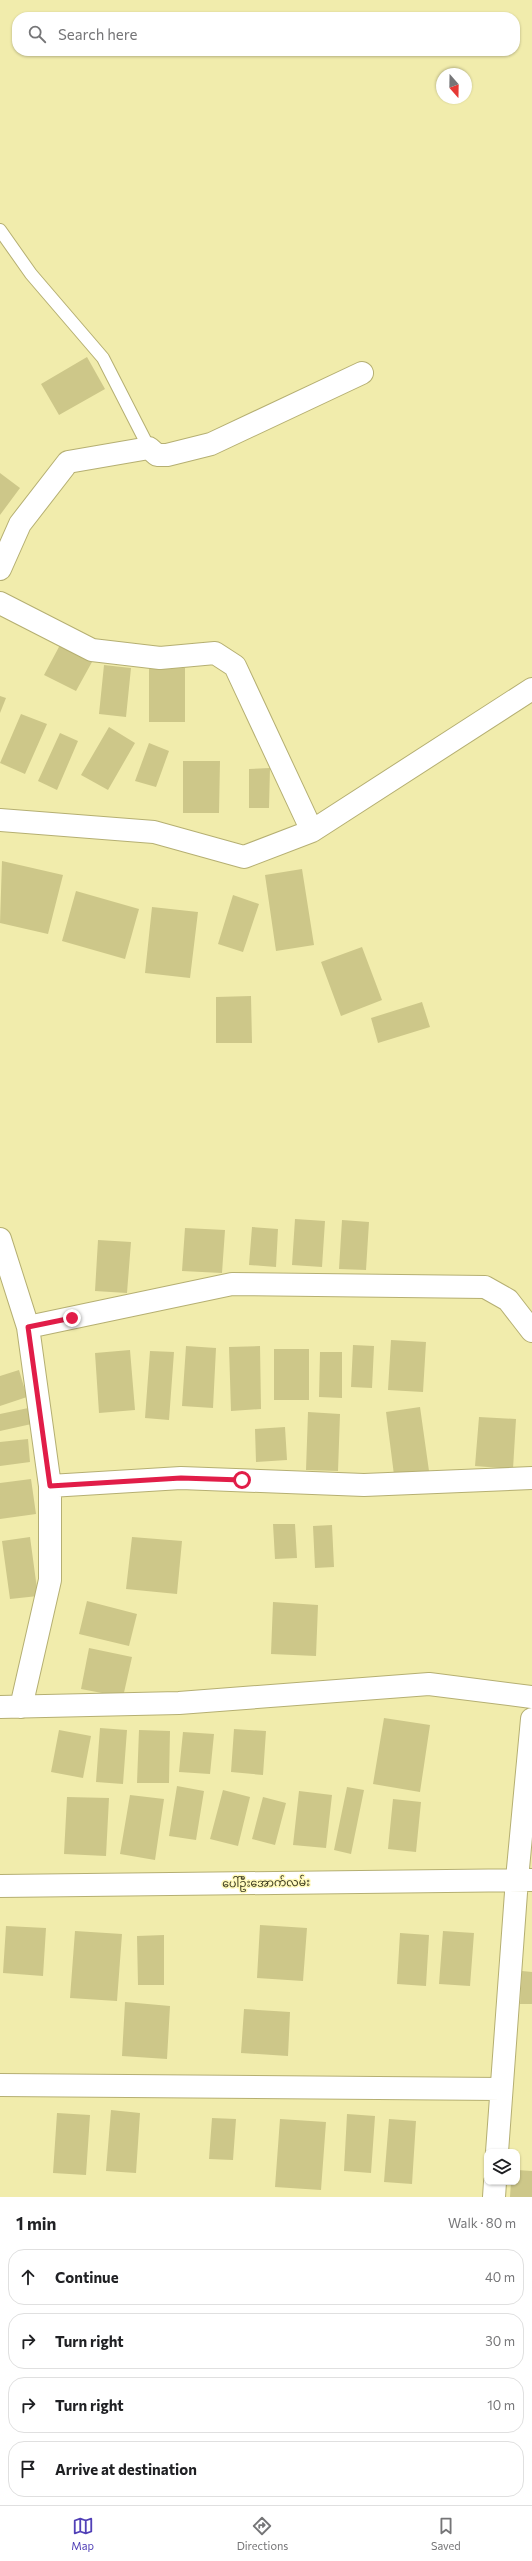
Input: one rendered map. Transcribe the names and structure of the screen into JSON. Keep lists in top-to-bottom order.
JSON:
{
  "streets": {
    "street": ["ပေါ်ဦးအောက်လမ်း"]
  },
  "north": "bottom",
  "page": {
    "search": "Search here",
    "heading": ["1 min", "Walk · 80 m"],
    "list": [
      ["Continue", "40 m"],
      ["Turn right", "30 m"],
      ["Turn right", "10 m"],
      "Arrive at destination"
    ],
    "nav": ["Map", "Directions", "Saved"]
  }
}
